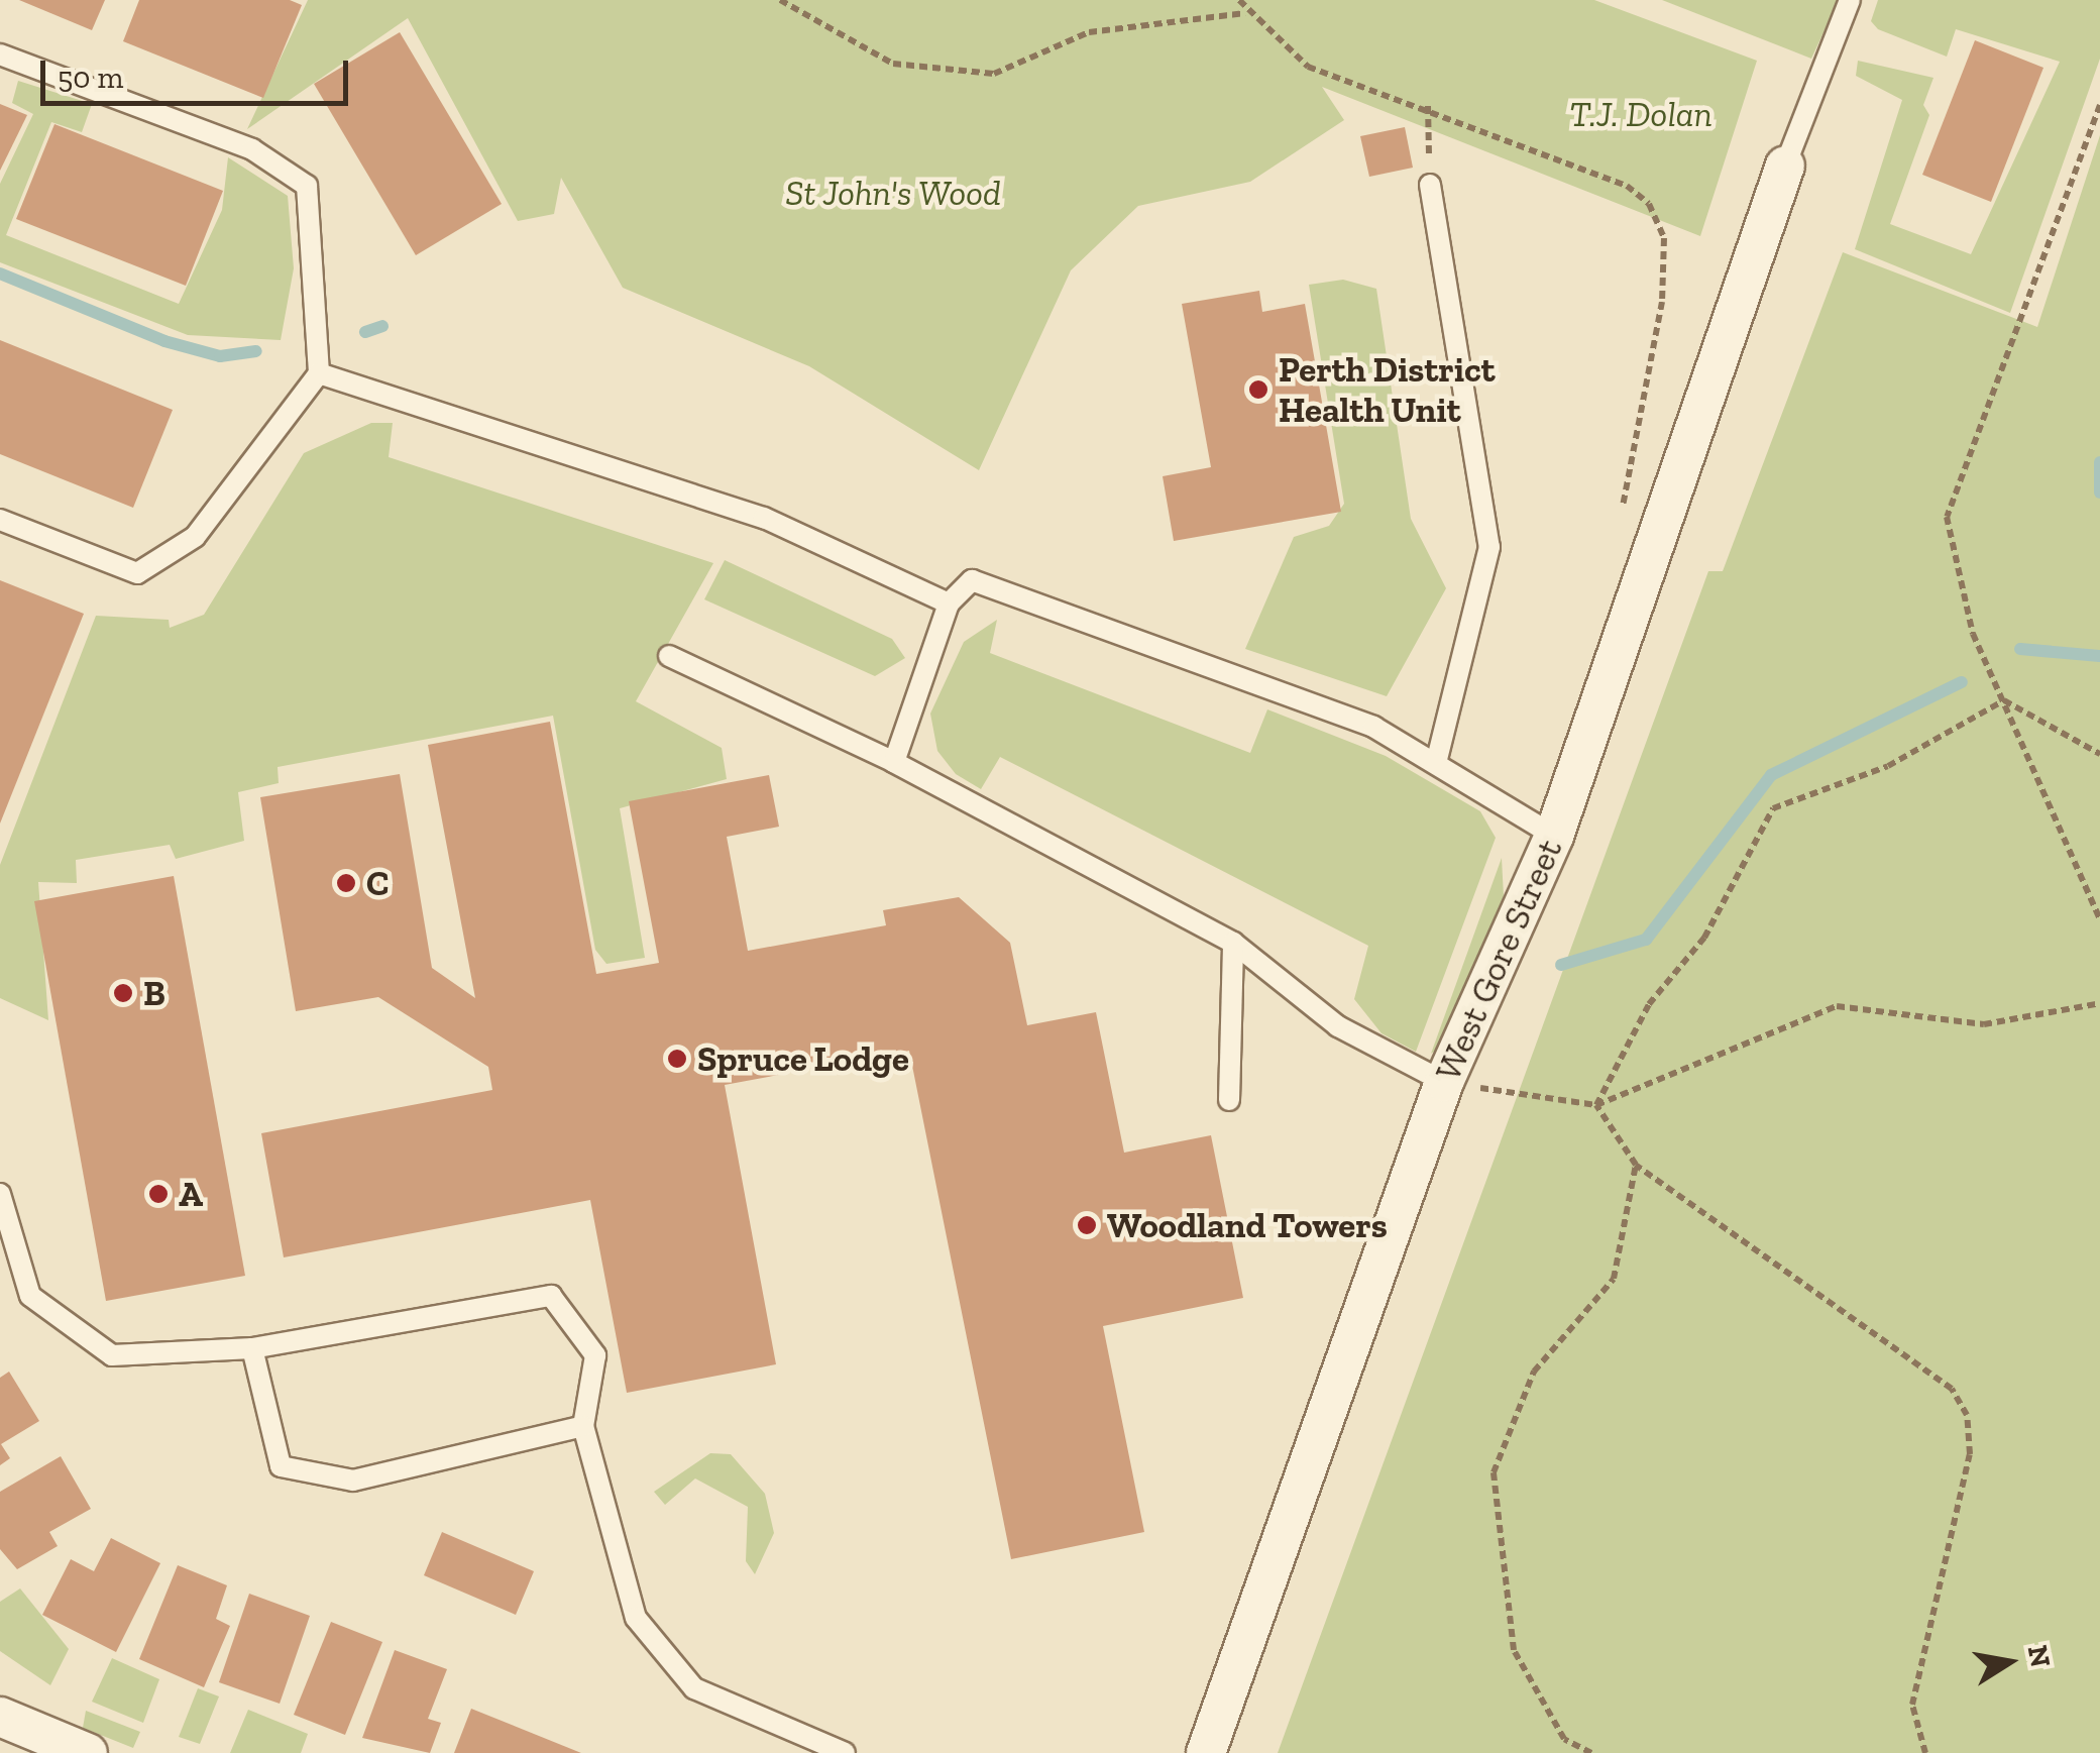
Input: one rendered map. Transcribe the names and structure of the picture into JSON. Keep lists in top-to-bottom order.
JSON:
{
  "streets": {
    "street": ["West Gore Street"]
  },
  "parks": ["T.J. Dolan", "St John's Wood"],
  "places": [
    "Perth District Health Unit",
    "C",
    "B",
    "Spruce Lodge",
    "A",
    "Woodland Towers"
  ],
  "scale_bar": "50 m",
  "north": "right"
}
